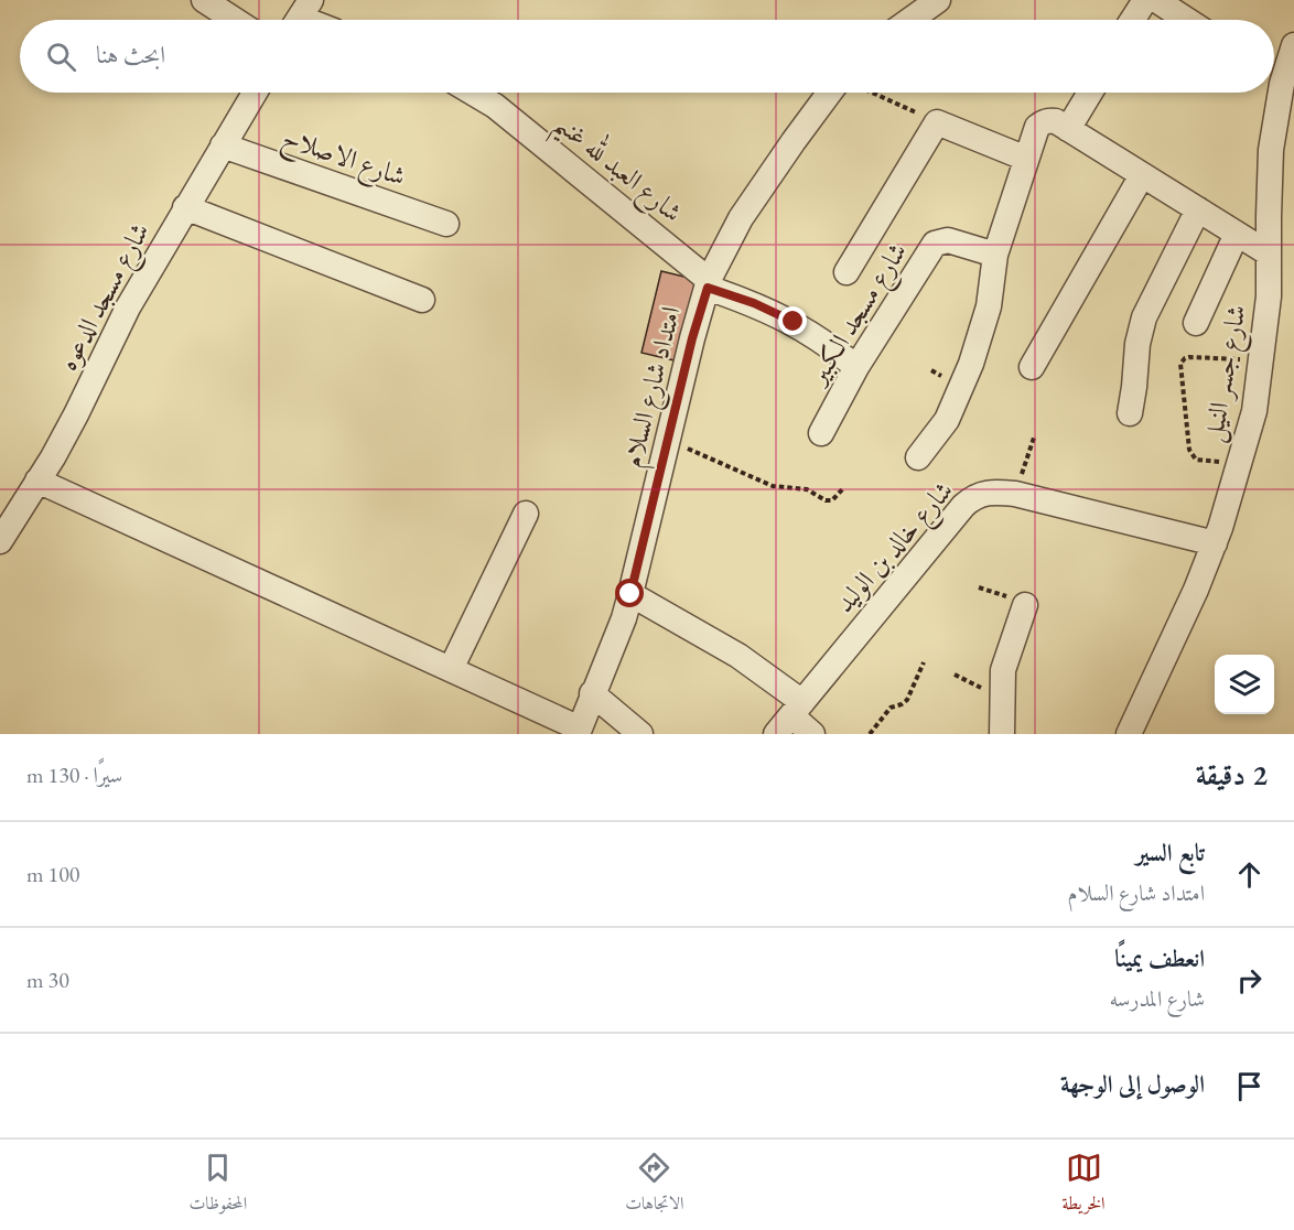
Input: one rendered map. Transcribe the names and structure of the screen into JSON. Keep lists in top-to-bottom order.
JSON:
{
  "streets": {
    "street": [
      "شارع الاصلاح",
      "شارع العبد لله غنيم",
      "شارع مسجد الدعوه",
      "شارع مسجد الكبير",
      "شارع جسر النيل",
      "امتداد شارع السلام",
      "شارع خالد بن الوليد"
    ]
  },
  "crossings": [
    ["شارع الاصلاح", "شارع مسجد الدعوه"],
    ["شارع العبد لله غنيم", "امتداد شارع السلام"],
    ["شارع جسر النيل", "شارع خالد بن الوليد"]
  ],
  "page": {
    "search": "ابحث هنا",
    "heading": ["2 دقيقة", "سيرًا · 130 m"],
    "list": [
      ["تابع السير", "امتداد شارع السلام", "100 m"],
      ["انعطف يمينًا", "شارع المدرسه", "30 m"],
      "الوصول إلى الوجهة"
    ],
    "nav": ["الخريطة", "الاتجاهات", "المحفوظات"]
  }
}
